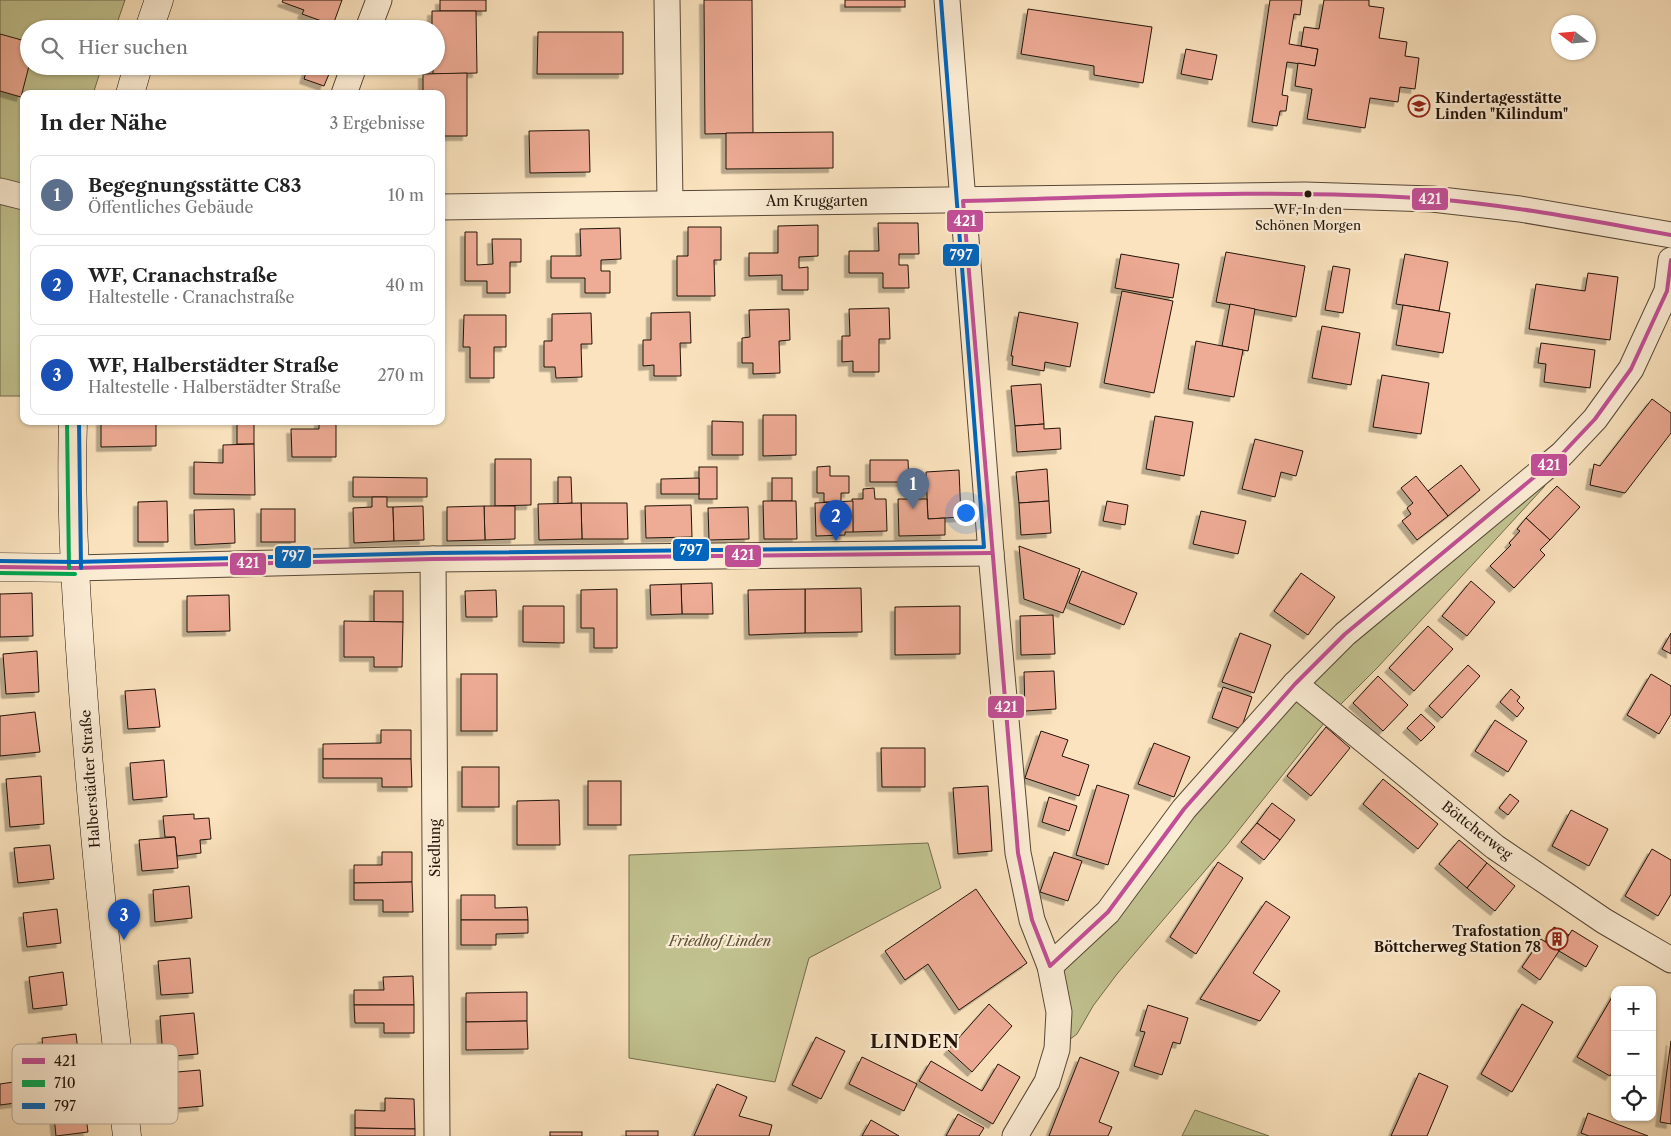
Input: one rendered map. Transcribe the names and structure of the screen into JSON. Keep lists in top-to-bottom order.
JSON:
{
  "streets": {
    "main road": ["Halberstädter Straße"],
    "street": ["Am Kruggarten", "Böttcherweg", "Siedlung"]
  },
  "districts": ["LINDEN"],
  "parks": ["Friedhof Linden"],
  "places": {
    "school or university": ["Kindertagesstätte Linden \"Kilindum\""],
    "other": ["WF, In den Schönen Morgen"],
    "building": ["Trafostation Böttcherweg Station 78"]
  },
  "lines": ["transit line 797", "transit line 421", "transit line 710"],
  "legend": ["421", "710", "797"],
  "north": "left",
  "page": {
    "search": "Hier suchen",
    "heading": ["In der Nähe", "3 Ergebnisse"],
    "list": [
      {
        "mark": "1",
        "name": "Begegnungsstätte C83",
        "note": "Öffentliches Gebäude",
        "value": "10 m"
      },
      {
        "mark": "2",
        "name": "WF, Cranachstraße",
        "note": "Haltestelle · Cranachstraße",
        "value": "40 m"
      },
      {
        "mark": "3",
        "name": "WF, Halberstädter Straße",
        "note": "Haltestelle · Halberstädter Straße",
        "value": "270 m"
      }
    ],
    "pins": ["1", "2", "3"],
    "map_buttons": ["+", "−"]
  }
}
